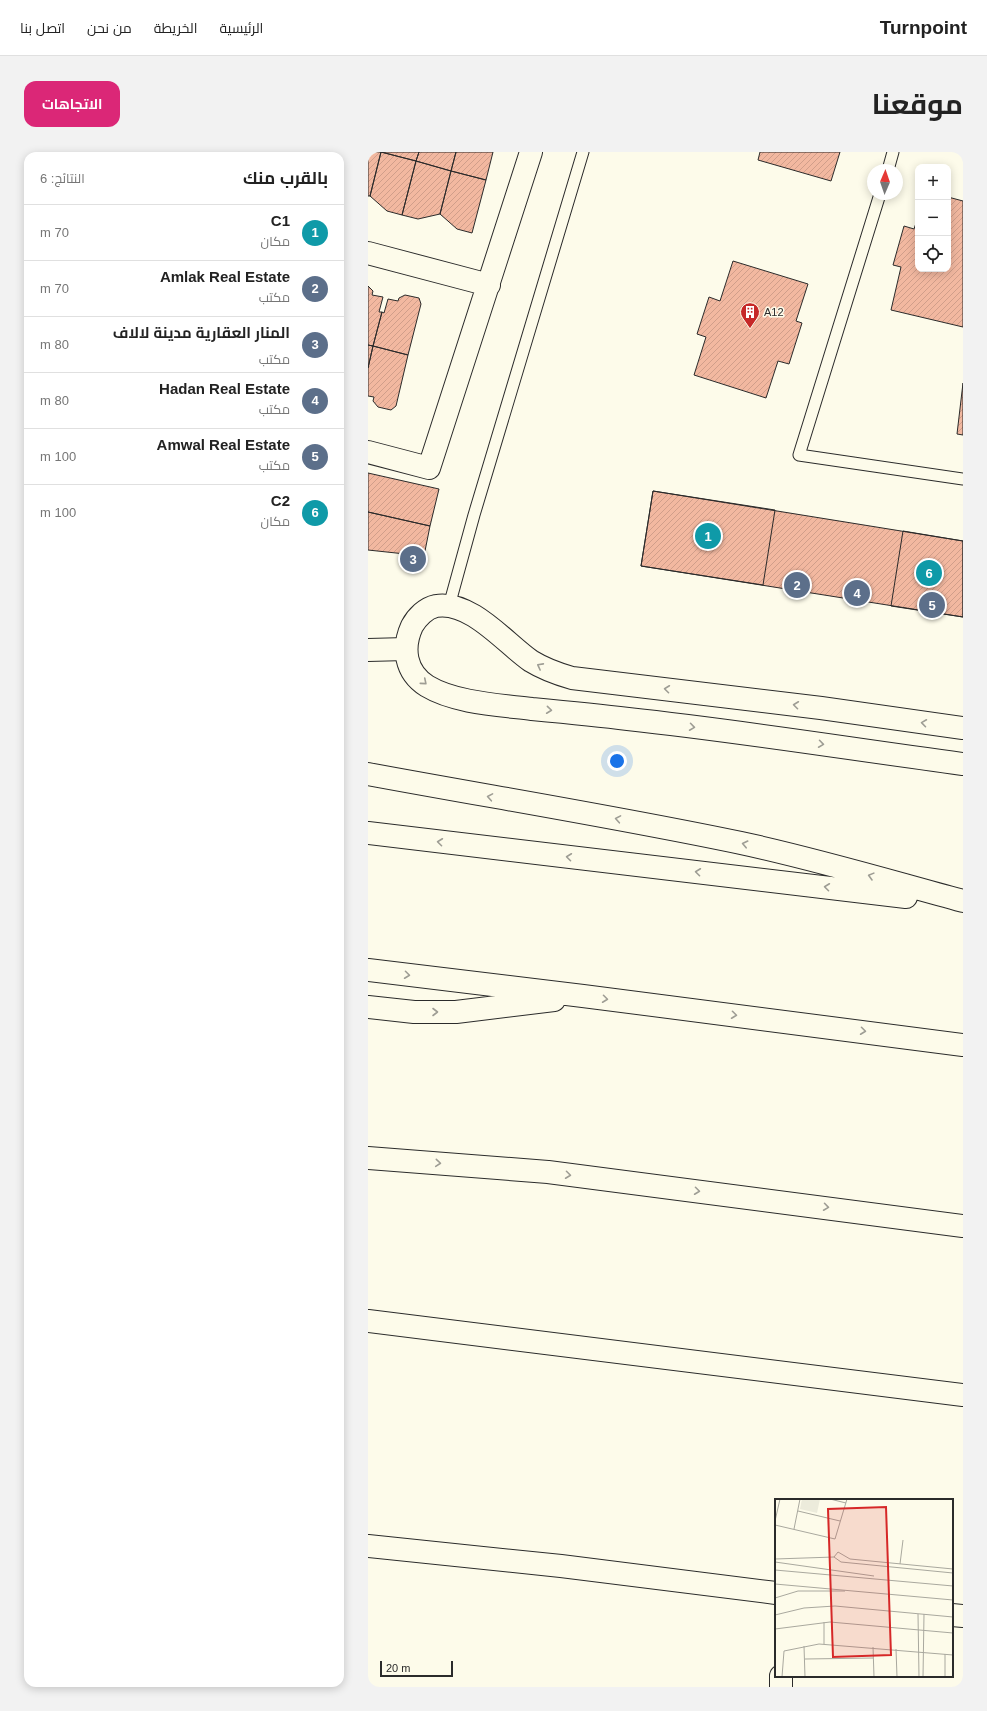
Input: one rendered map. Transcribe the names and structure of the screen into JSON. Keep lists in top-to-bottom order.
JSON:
{
  "places": {
    "building": ["A12"]
  },
  "scale_bar": "20 m",
  "north": "top",
  "page": {
    "header": "Turnpoint",
    "nav": [
      "الرئيسية",
      "الخريطة",
      "من نحن",
      "اتصل بنا"
    ],
    "title": "موقعنا",
    "buttons": "الاتجاهات",
    "heading": ["بالقرب منك", "النتائج: 6"],
    "map_buttons": ["+", "−"],
    "list": [
      {
        "mark": "1",
        "name": "C1",
        "note": "مكان",
        "value": "70 m"
      },
      {
        "mark": "2",
        "name": "Amlak Real Estate",
        "note": "مكتب",
        "value": "70 m"
      },
      {
        "mark": "3",
        "name": "المنار العقارية مدينة لالاف",
        "note": "مكتب",
        "value": "80 m"
      },
      {
        "mark": "4",
        "name": "Hadan Real Estate",
        "note": "مكتب",
        "value": "80 m"
      },
      {
        "mark": "5",
        "name": "Amwal Real Estate",
        "note": "مكتب",
        "value": "100 m"
      },
      {
        "mark": "6",
        "name": "C2",
        "note": "مكان",
        "value": "100 m"
      }
    ],
    "pins": [
      "1",
      "3",
      "6",
      "2",
      "4",
      "5"
    ],
    "scale": "20 m"
  }
}
